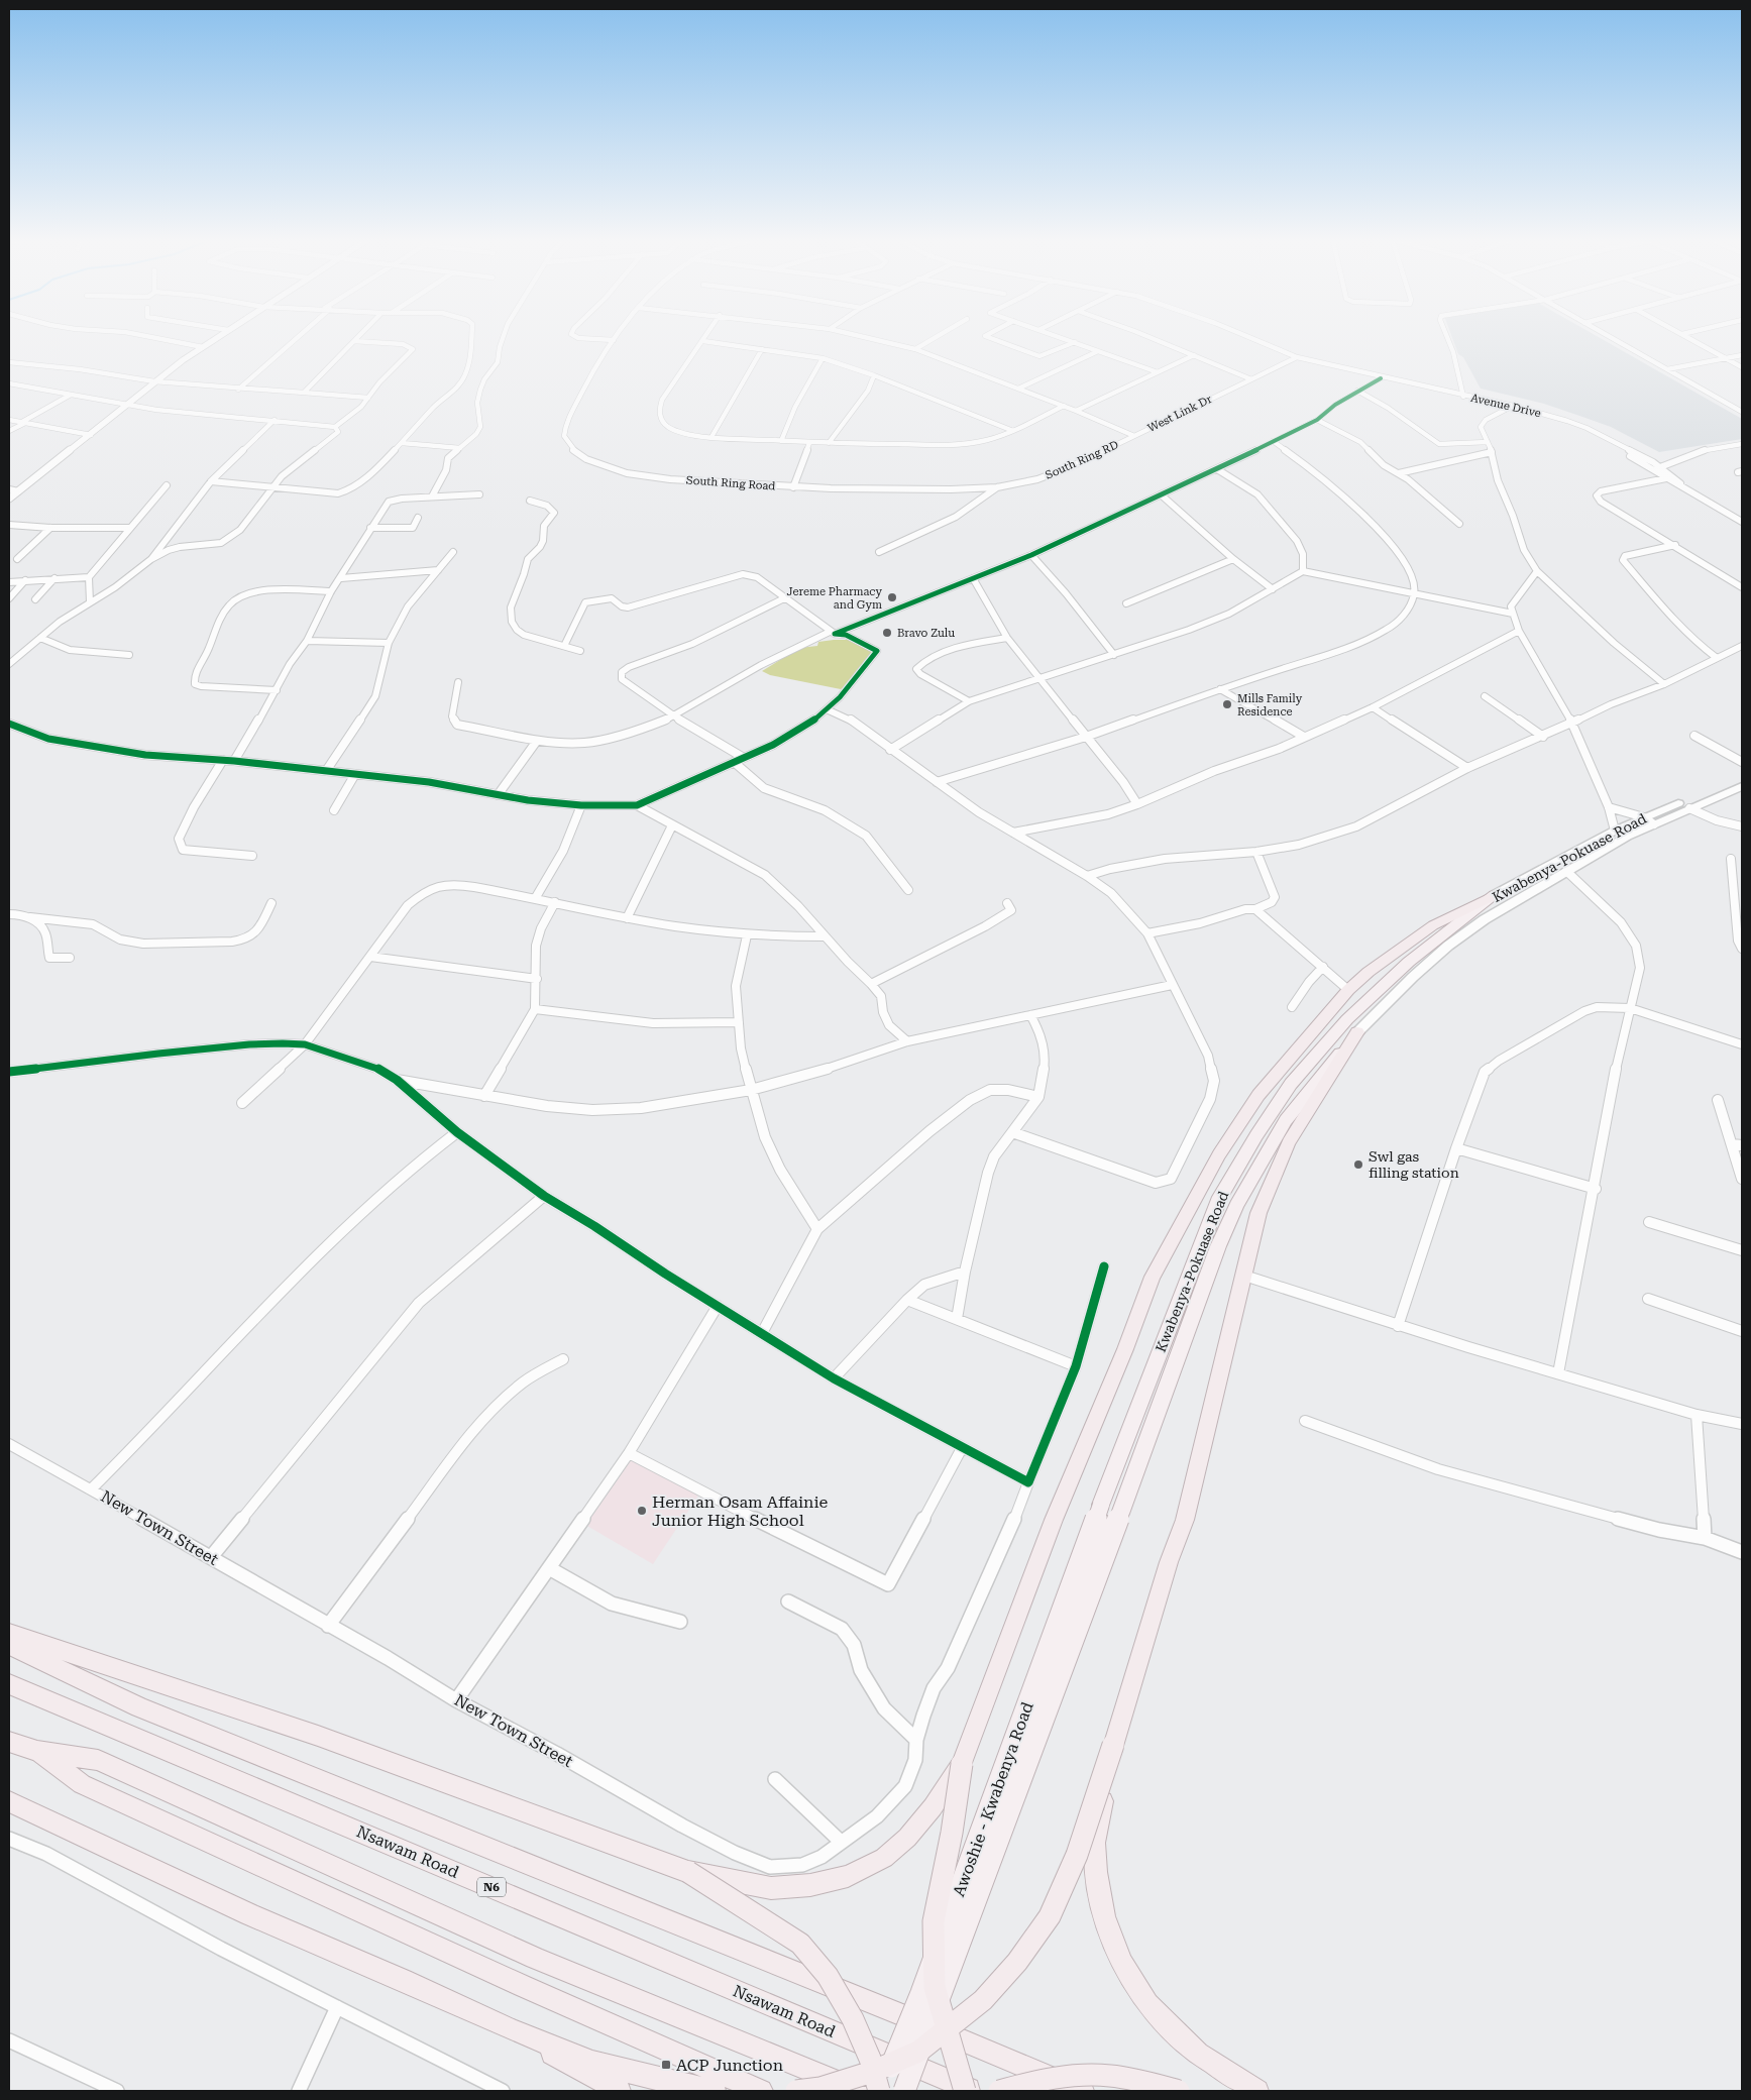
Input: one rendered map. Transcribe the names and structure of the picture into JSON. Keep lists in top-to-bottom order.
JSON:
{
  "streets": {
    "highway": ["Nsawam Road", "N6"],
    "main road": ["Kwabenya-Pokuase Road", "Awoshie - Kwabenya Road"],
    "street": [
      "Avenue Drive",
      "West Link Dr",
      "South Ring RD",
      "South Ring Road",
      "New Town Street"
    ]
  },
  "crossings": [
    ["West Link Dr", "South Ring RD"],
    ["South Ring RD", "South Ring Road"],
    ["Kwabenya-Pokuase Road", "Awoshie - Kwabenya Road"]
  ],
  "places": {
    "other": [
      "Jereme Pharmacy and Gym",
      "Bravo Zulu",
      "Mills Family Residence",
      "Swl gas filling station",
      "Herman Osam Affainie Junior High School"
    ],
    "transit": ["ACP Junction"]
  }
}
